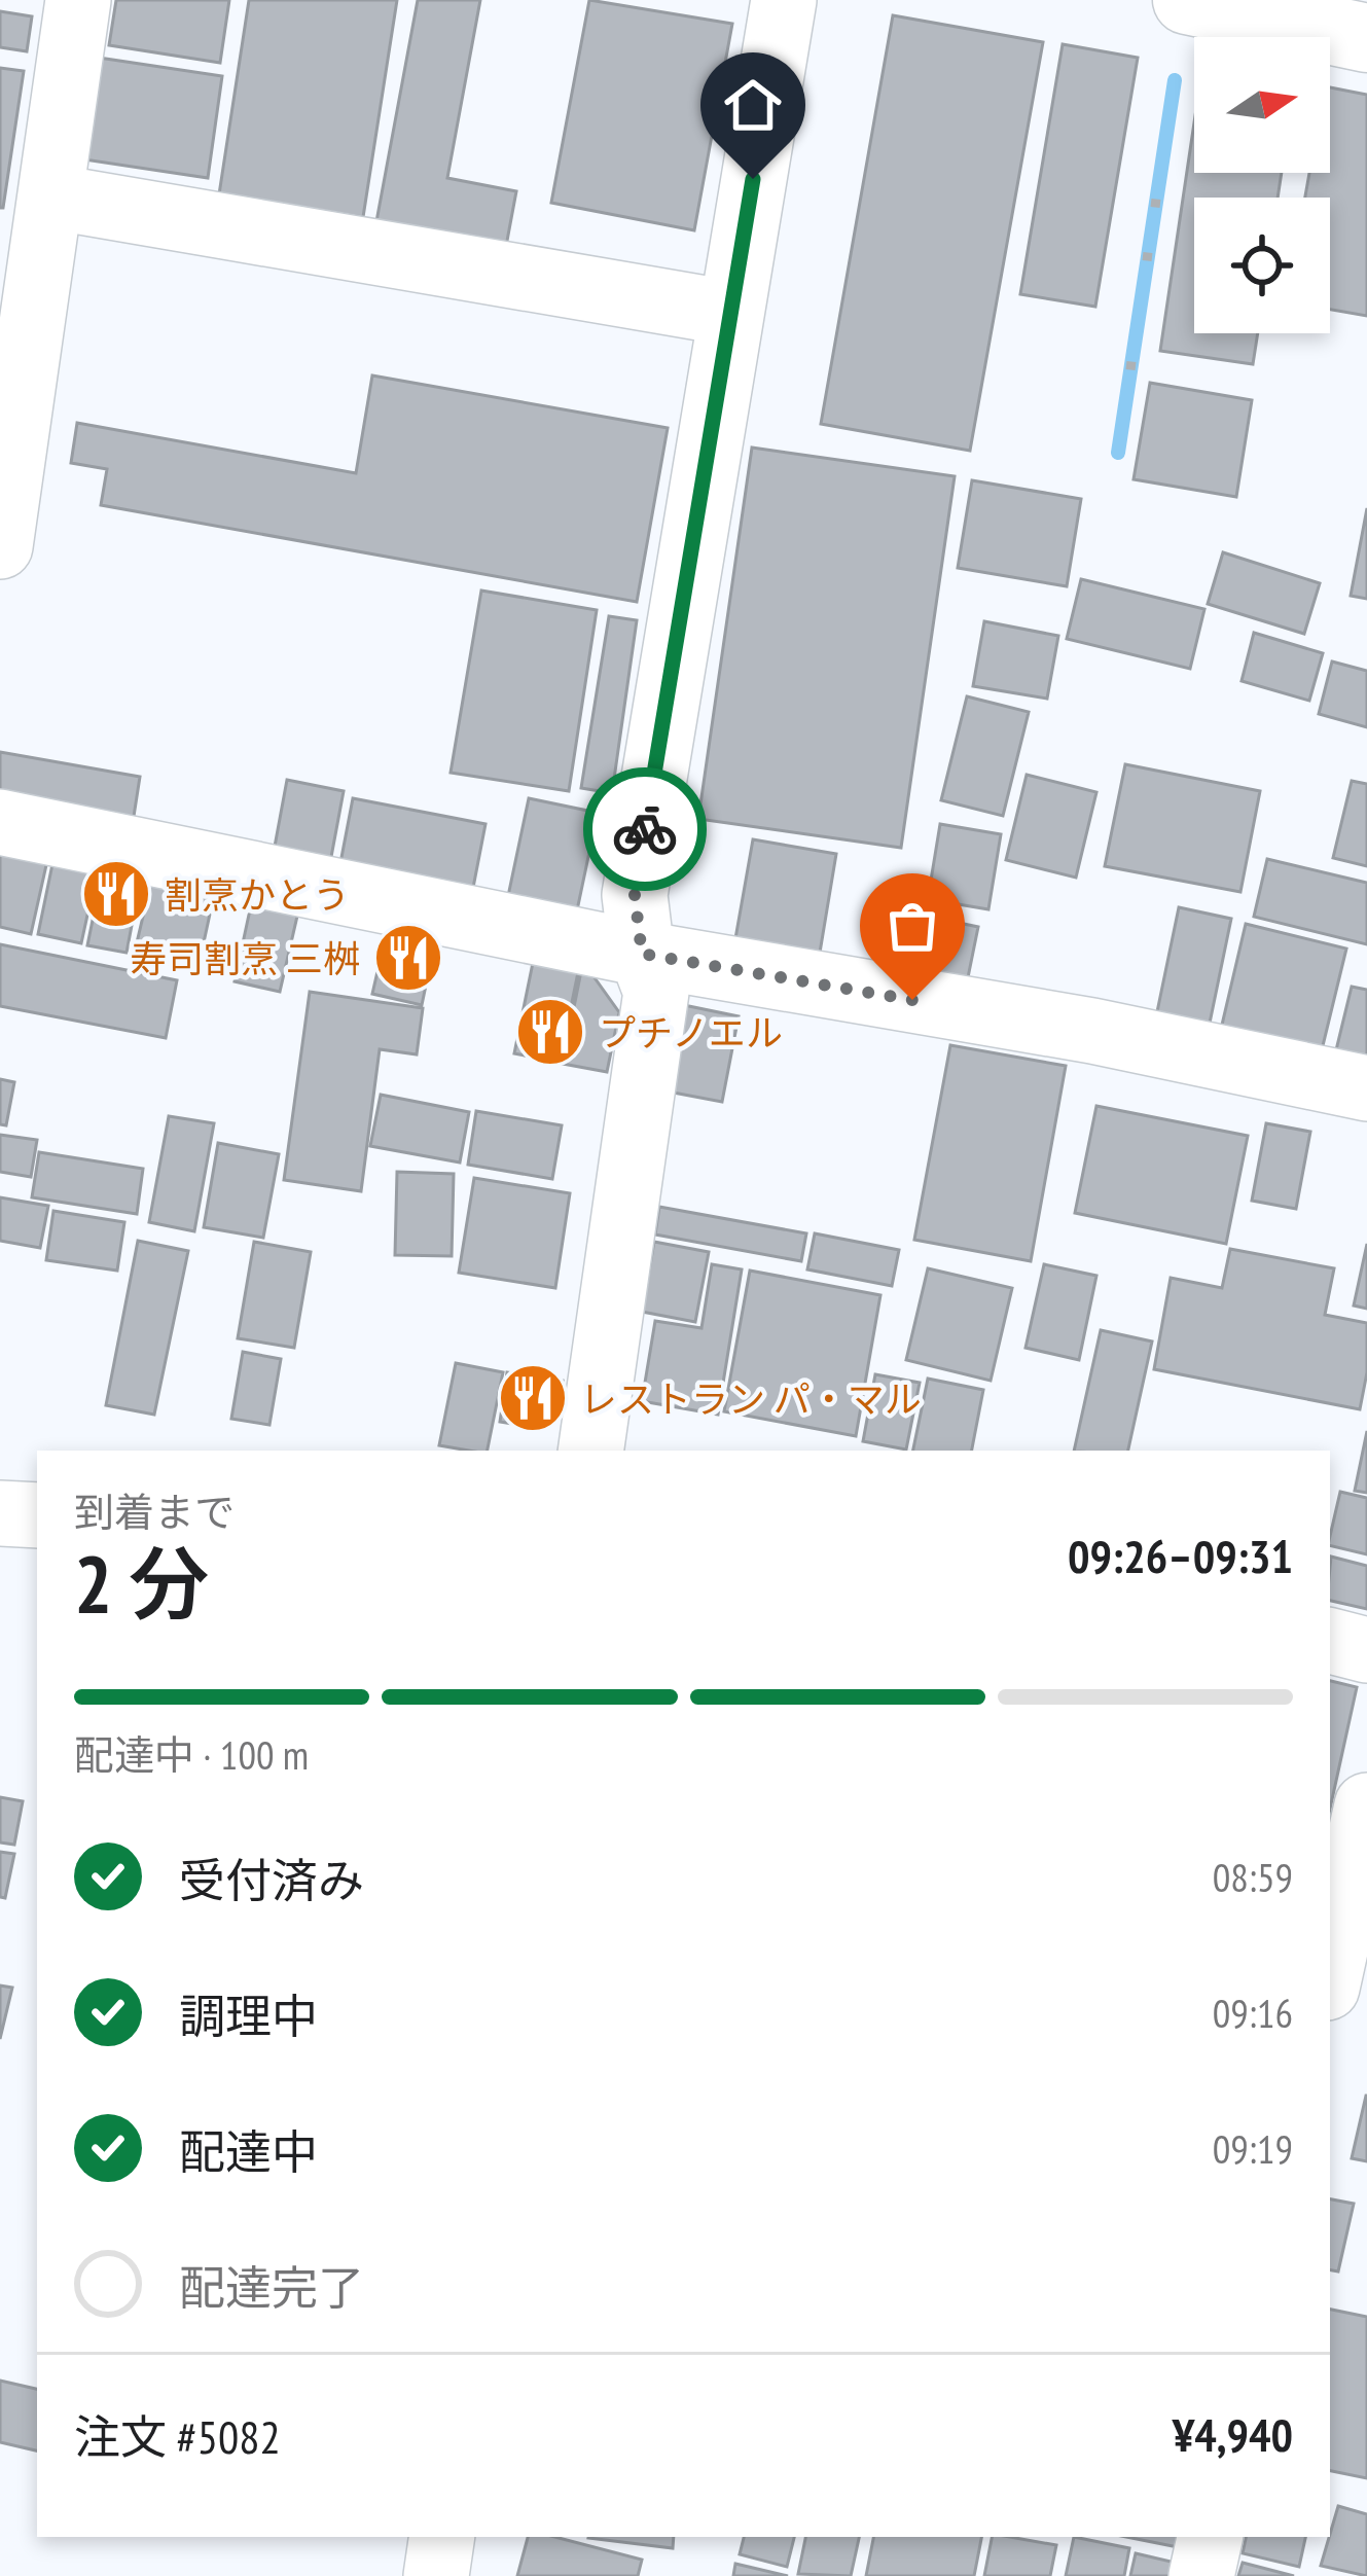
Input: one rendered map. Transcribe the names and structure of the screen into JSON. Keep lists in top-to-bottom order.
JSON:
{
  "places": {
    "restaurant": [
      "割烹かとう",
      "寿司割烹 三桝",
      "プチノエル",
      "レストラン パ・マル"
    ]
  },
  "north": "right",
  "page": {
    "heading": ["2 分", "到着まで", "09:26–09:31"],
    "panel": ["注文 #5082", "¥4,940"],
    "bar": "配達中 · 100 m",
    "list": [
      ["受付済み", "08:59"],
      ["調理中", "09:16"],
      ["配達中", "09:19"],
      "配達完了"
    ]
  }
}
